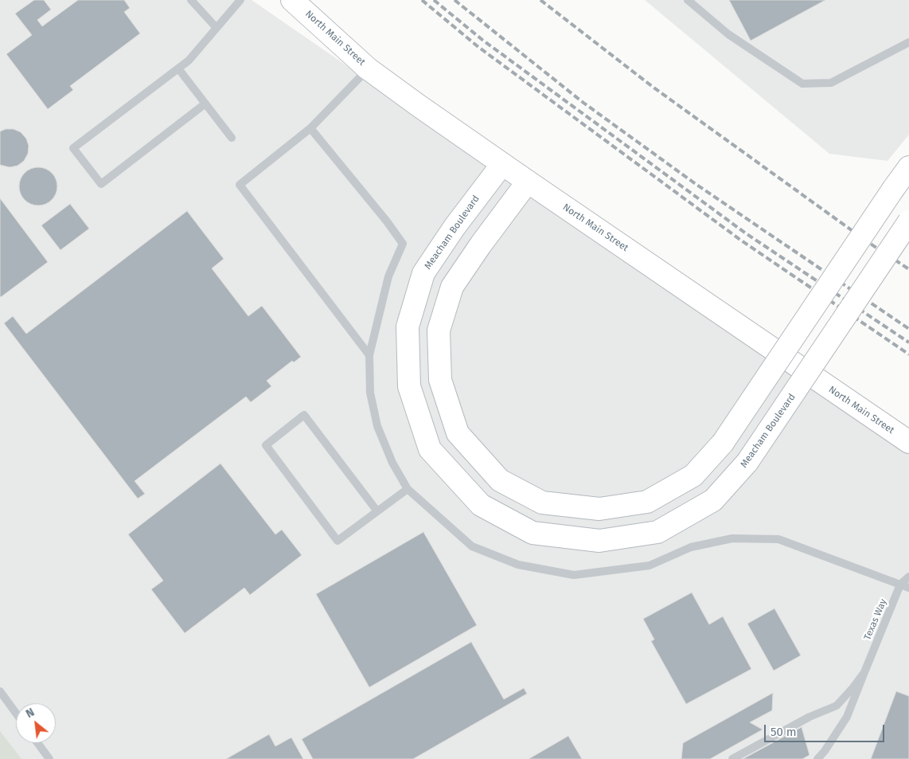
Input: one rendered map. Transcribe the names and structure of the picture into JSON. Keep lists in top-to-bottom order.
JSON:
{
  "streets": {
    "main road": ["North Main Street", "Meacham Boulevard"],
    "lane": ["Texas Way"]
  },
  "crossings": [
    ["North Main Street", "Meacham Boulevard"]
  ],
  "scale_bar": "50 m",
  "north": "top left"
}
